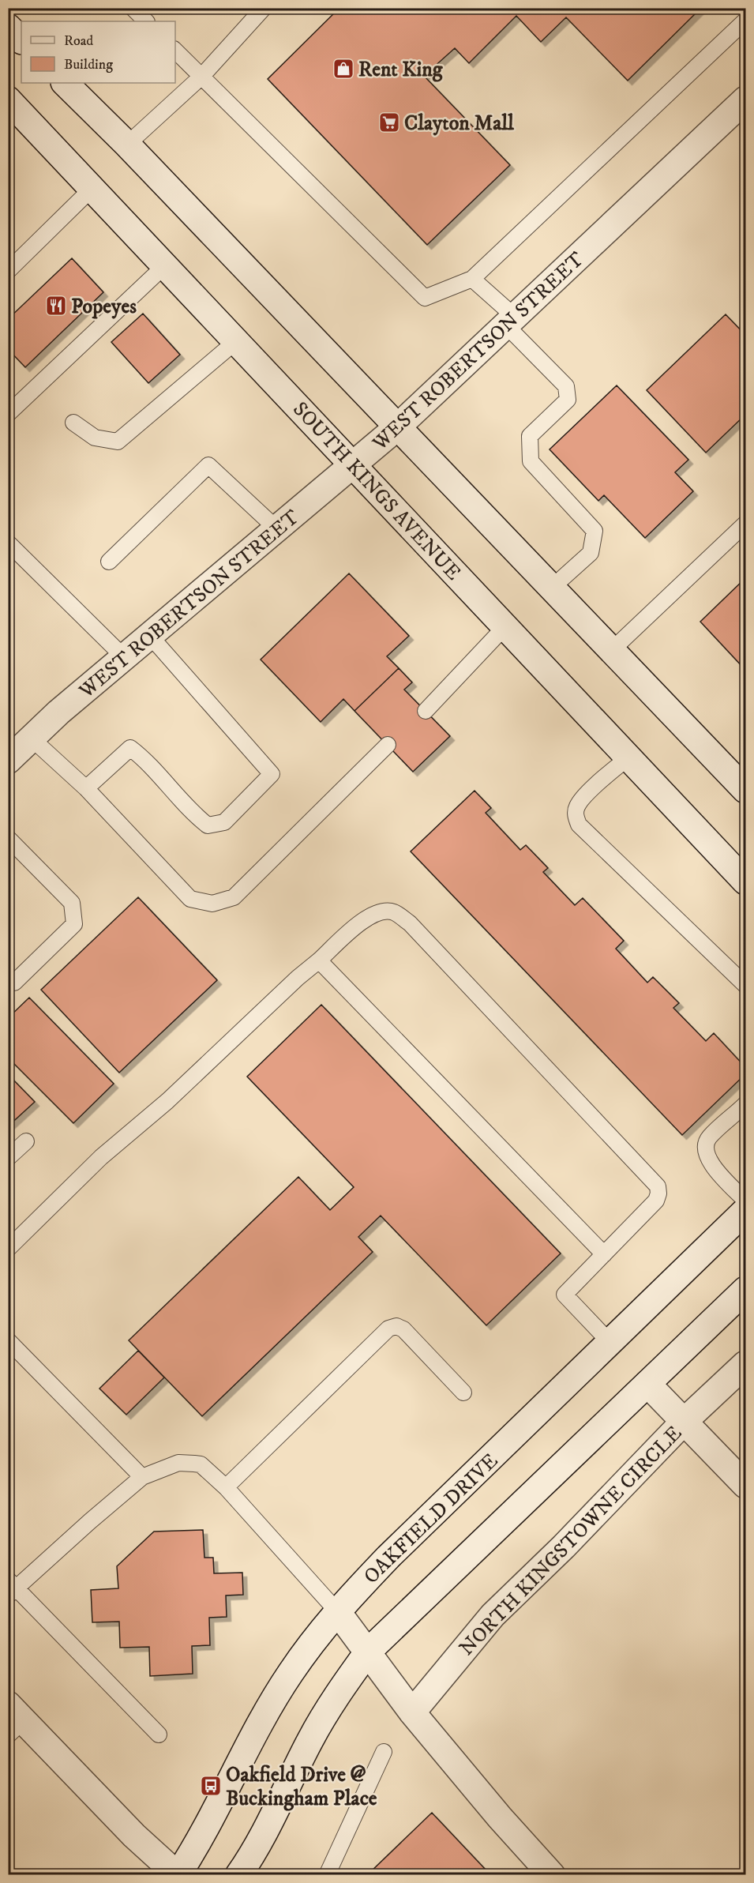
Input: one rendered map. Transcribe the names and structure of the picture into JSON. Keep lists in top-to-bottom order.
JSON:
{
  "streets": {
    "street": [
      "WEST ROBERTSON STREET",
      "SOUTH KINGS AVENUE",
      "OAKFIELD DRIVE",
      "NORTH KINGSTOWNE CIRCLE"
    ]
  },
  "crossings": [
    ["WEST ROBERTSON STREET", "SOUTH KINGS AVENUE"]
  ],
  "places": {
    "shop": ["Rent King"],
    "supermarket": ["Clayton Mall"],
    "restaurant": ["Popeyes"],
    "bus stop": ["Oakfield Drive @ Buckingham Place"]
  },
  "legend": ["Road", "Building"]
}
